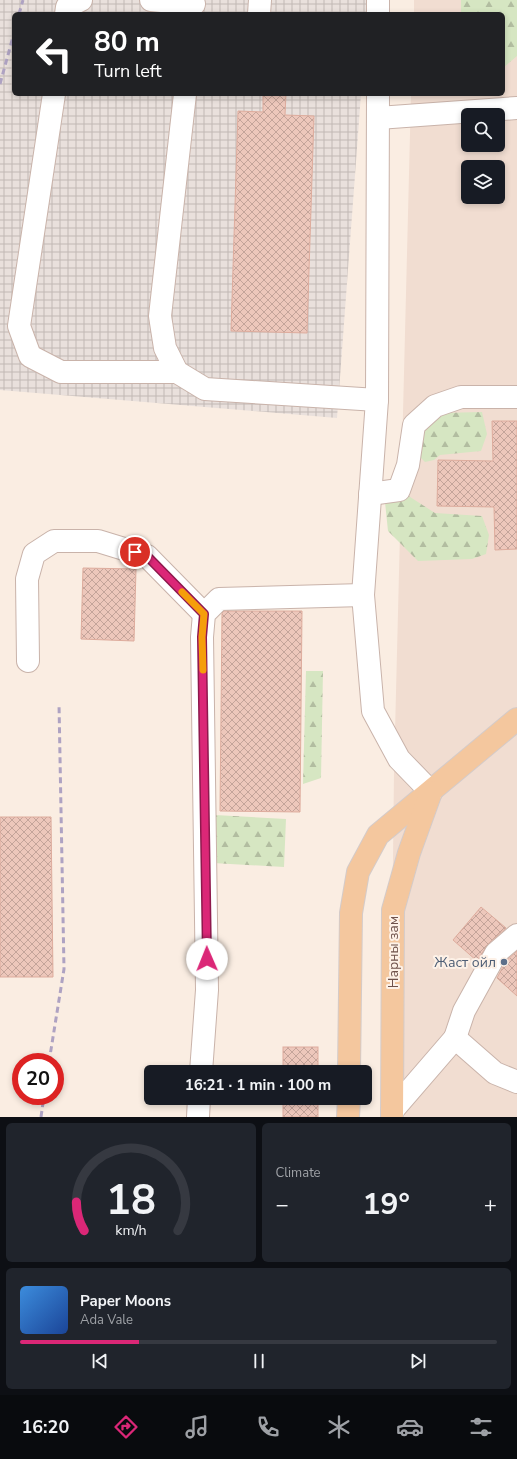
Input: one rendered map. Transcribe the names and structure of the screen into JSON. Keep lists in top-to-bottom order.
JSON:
{
  "streets": {
    "main road": ["Нарны зам"]
  },
  "places": ["Жаст ойл"],
  "page": {
    "turn": ["80 m", "Turn left"],
    "limit": "20",
    "trip": "16:21 · 1 min · 100 m",
    "tile": "Climate",
    "heat": ["−", "19°", "+"],
    "song": ["Paper Moons", "Ada Vale"],
    "tabs": "16:20",
    "gauge": ["18", "km/h"]
  }
}
